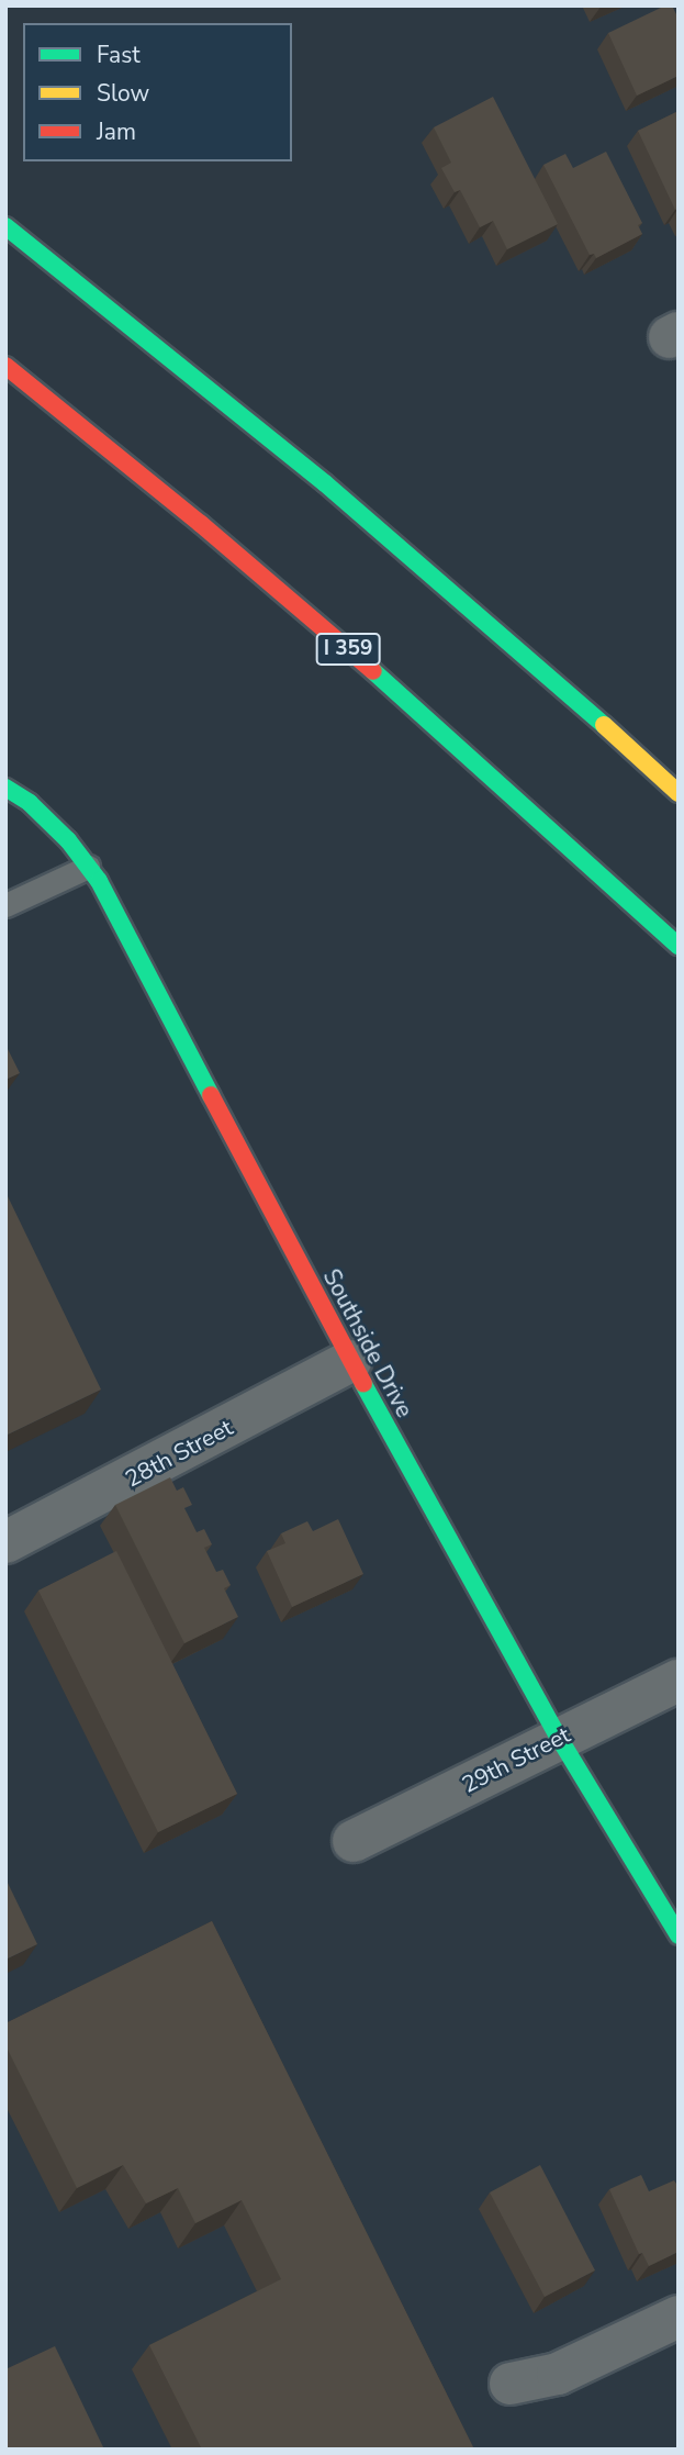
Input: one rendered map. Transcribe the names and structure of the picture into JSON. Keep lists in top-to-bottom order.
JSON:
{
  "streets": {
    "main road": ["I 359", "Southside Drive"],
    "street": ["28th Street", "29th Street"]
  },
  "crossings": [
    ["Southside Drive", "28th Street"],
    ["Southside Drive", "29th Street"]
  ],
  "legend": ["Fast", "Slow", "Jam"]
}
